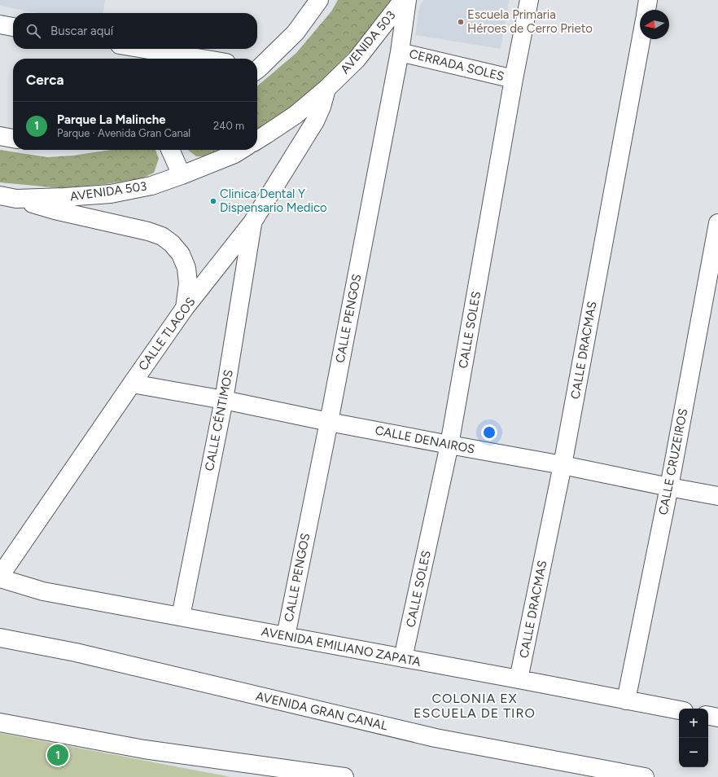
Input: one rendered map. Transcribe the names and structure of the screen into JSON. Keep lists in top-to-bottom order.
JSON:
{
  "streets": {
    "street": [
      "AVENIDA 503",
      "CERRADA SOLES",
      "CALLE PENGOS",
      "CALLE SOLES",
      "CALLE TLACOS",
      "CALLE DRACMAS",
      "CALLE CÉNTIMOS",
      "CALLE DENAIROS",
      "CALLE CRUZEIROS",
      "AVENIDA EMILIANO ZAPATA",
      "AVENIDA GRAN CANAL"
    ]
  },
  "crossings": [
    ["AVENIDA 503", "CALLE TLACOS"],
    ["CERRADA SOLES", "CALLE PENGOS"],
    ["CERRADA SOLES", "CALLE SOLES"],
    ["CALLE PENGOS", "CALLE DENAIROS"],
    ["CALLE PENGOS", "AVENIDA EMILIANO ZAPATA"],
    ["CALLE SOLES", "CALLE DENAIROS"],
    ["CALLE SOLES", "AVENIDA EMILIANO ZAPATA"],
    ["CALLE TLACOS", "CALLE CÉNTIMOS"],
    ["CALLE TLACOS", "CALLE DENAIROS"],
    ["CALLE TLACOS", "AVENIDA EMILIANO ZAPATA"],
    ["CALLE DRACMAS", "CALLE DENAIROS"],
    ["CALLE DRACMAS", "AVENIDA EMILIANO ZAPATA"],
    ["CALLE CÉNTIMOS", "CALLE DENAIROS"],
    ["CALLE CÉNTIMOS", "AVENIDA EMILIANO ZAPATA"],
    ["CALLE DENAIROS", "CALLE CRUZEIROS"],
    ["CALLE CRUZEIROS", "AVENIDA EMILIANO ZAPATA"]
  ],
  "districts": ["COLONIA EX ESCUELA DE TIRO"],
  "places": ["Escuela Primaria Héroes de Cerro Prieto", "Clinica Dental Y Dispensario Medico"],
  "north": "left",
  "page": {
    "search": "Buscar aquí",
    "heading": "Cerca",
    "list": [
      {
        "mark": "1",
        "name": "Parque La Malinche",
        "note": "Parque · Avenida Gran Canal",
        "value": "240 m"
      }
    ],
    "map_buttons": ["+", "−"],
    "pins": "1"
  }
}
